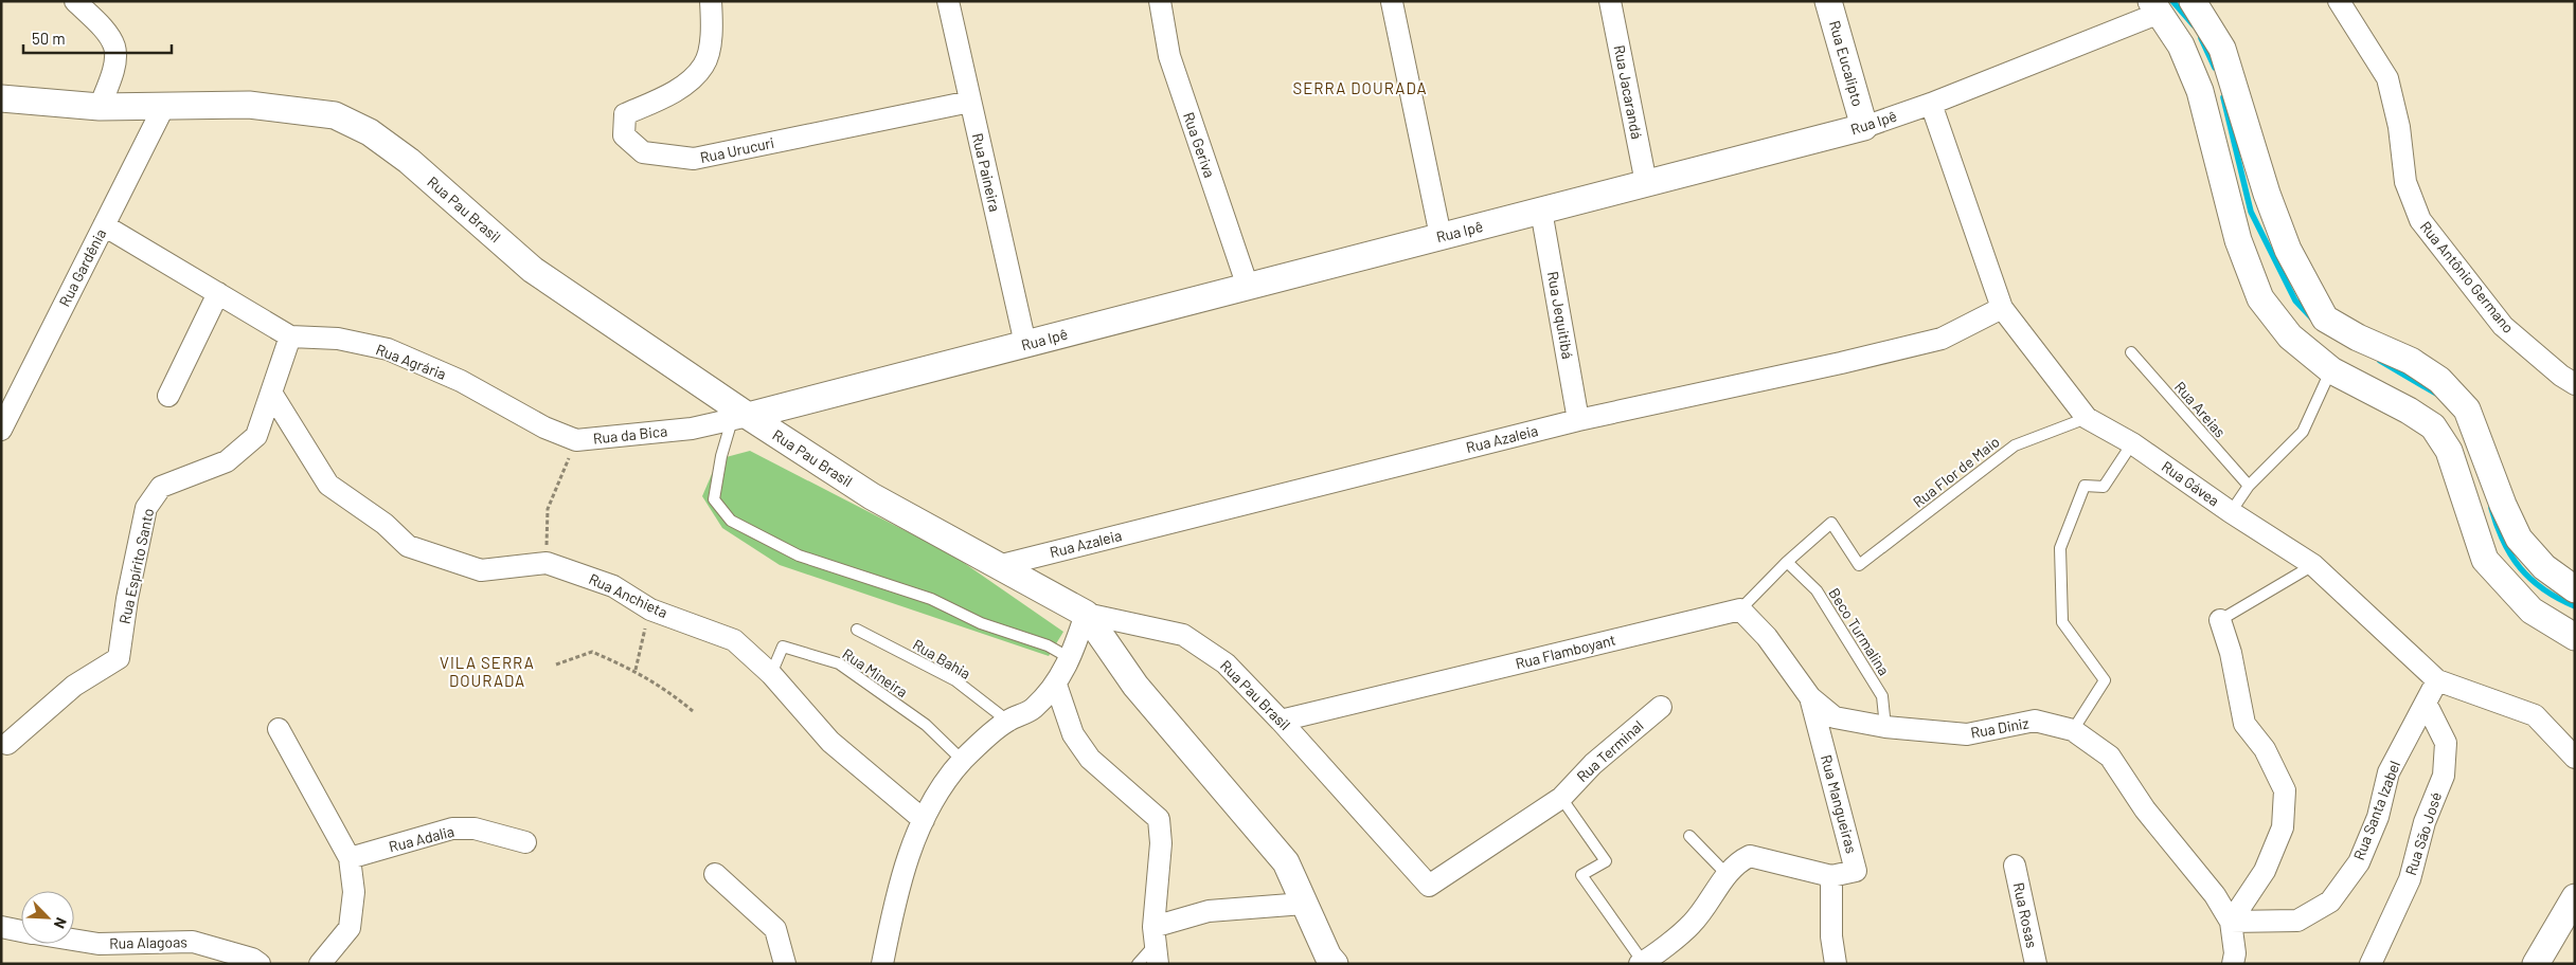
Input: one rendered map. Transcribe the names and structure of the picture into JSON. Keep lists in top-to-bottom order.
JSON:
{
  "streets": {
    "street": [
      "Rua Eucalipto",
      "Rua Jacarandá",
      "Rua Ipê",
      "Rua Geriva",
      "Rua Urucuri",
      "Rua Paineira",
      "Rua Pau Brasil",
      "Rua Gardênia",
      "Rua Antônio Germano",
      "Rua Jequitibá",
      "Rua Agrária",
      "Rua da Bica",
      "Rua Azaleia",
      "Rua Gávea",
      "Rua Espírito Santo",
      "Rua Anchieta",
      "Rua Flamboyant",
      "Rua Diniz",
      "Rua Terminal",
      "Rua Mangueiras",
      "Rua Santa Izabel",
      "Rua São José",
      "Rua Adalia",
      "Rua Rosas",
      "Rua Alagoas"
    ],
    "lane": [
      "Rua Areias",
      "Rua Flor de Maio",
      "Beco Turmalina",
      "Rua Bahia",
      "Rua Mineira"
    ]
  },
  "crossings": [
    ["Rua Eucalipto", "Rua Ipê"],
    ["Rua Jacarandá", "Rua Ipê"],
    ["Rua Ipê", "Rua Geriva"],
    ["Rua Ipê", "Rua Paineira"],
    ["Rua Ipê", "Rua Pau Brasil"],
    ["Rua Ipê", "Rua Jequitibá"],
    ["Rua Ipê", "Rua da Bica"],
    ["Rua Ipê", "Rua Gávea"],
    ["Rua Urucuri", "Rua Paineira"],
    ["Rua Pau Brasil", "Rua Gardênia"],
    ["Rua Pau Brasil", "Rua da Bica"],
    ["Rua Pau Brasil", "Rua Azaleia"],
    ["Rua Pau Brasil", "Rua Flamboyant"],
    ["Rua Pau Brasil", "Rua Terminal"],
    ["Rua Gardênia", "Rua Agrária"],
    ["Rua Jequitibá", "Rua Azaleia"],
    ["Rua Agrária", "Rua da Bica"],
    ["Rua Agrária", "Rua Espírito Santo"],
    ["Rua da Bica", "Rua Anchieta"],
    ["Rua Azaleia", "Rua Gávea"],
    ["Rua Flor de Maio", "Rua Gávea"],
    ["Rua Flor de Maio", "Beco Turmalina"],
    ["Rua Gávea", "Rua Santa Izabel"],
    ["Rua Espírito Santo", "Rua Anchieta"],
    ["Rua Anchieta", "Rua Mineira"],
    ["Beco Turmalina", "Rua Diniz"],
    ["Rua Diniz", "Rua Mangueiras"],
    ["Rua Diniz", "Rua Santa Izabel"],
    ["Rua Santa Izabel", "Rua São José"]
  ],
  "districts": ["SERRA DOURADA", "VILA SERRA DOURADA"],
  "scale_bar": "50 m",
  "north": "bottom right"
}
